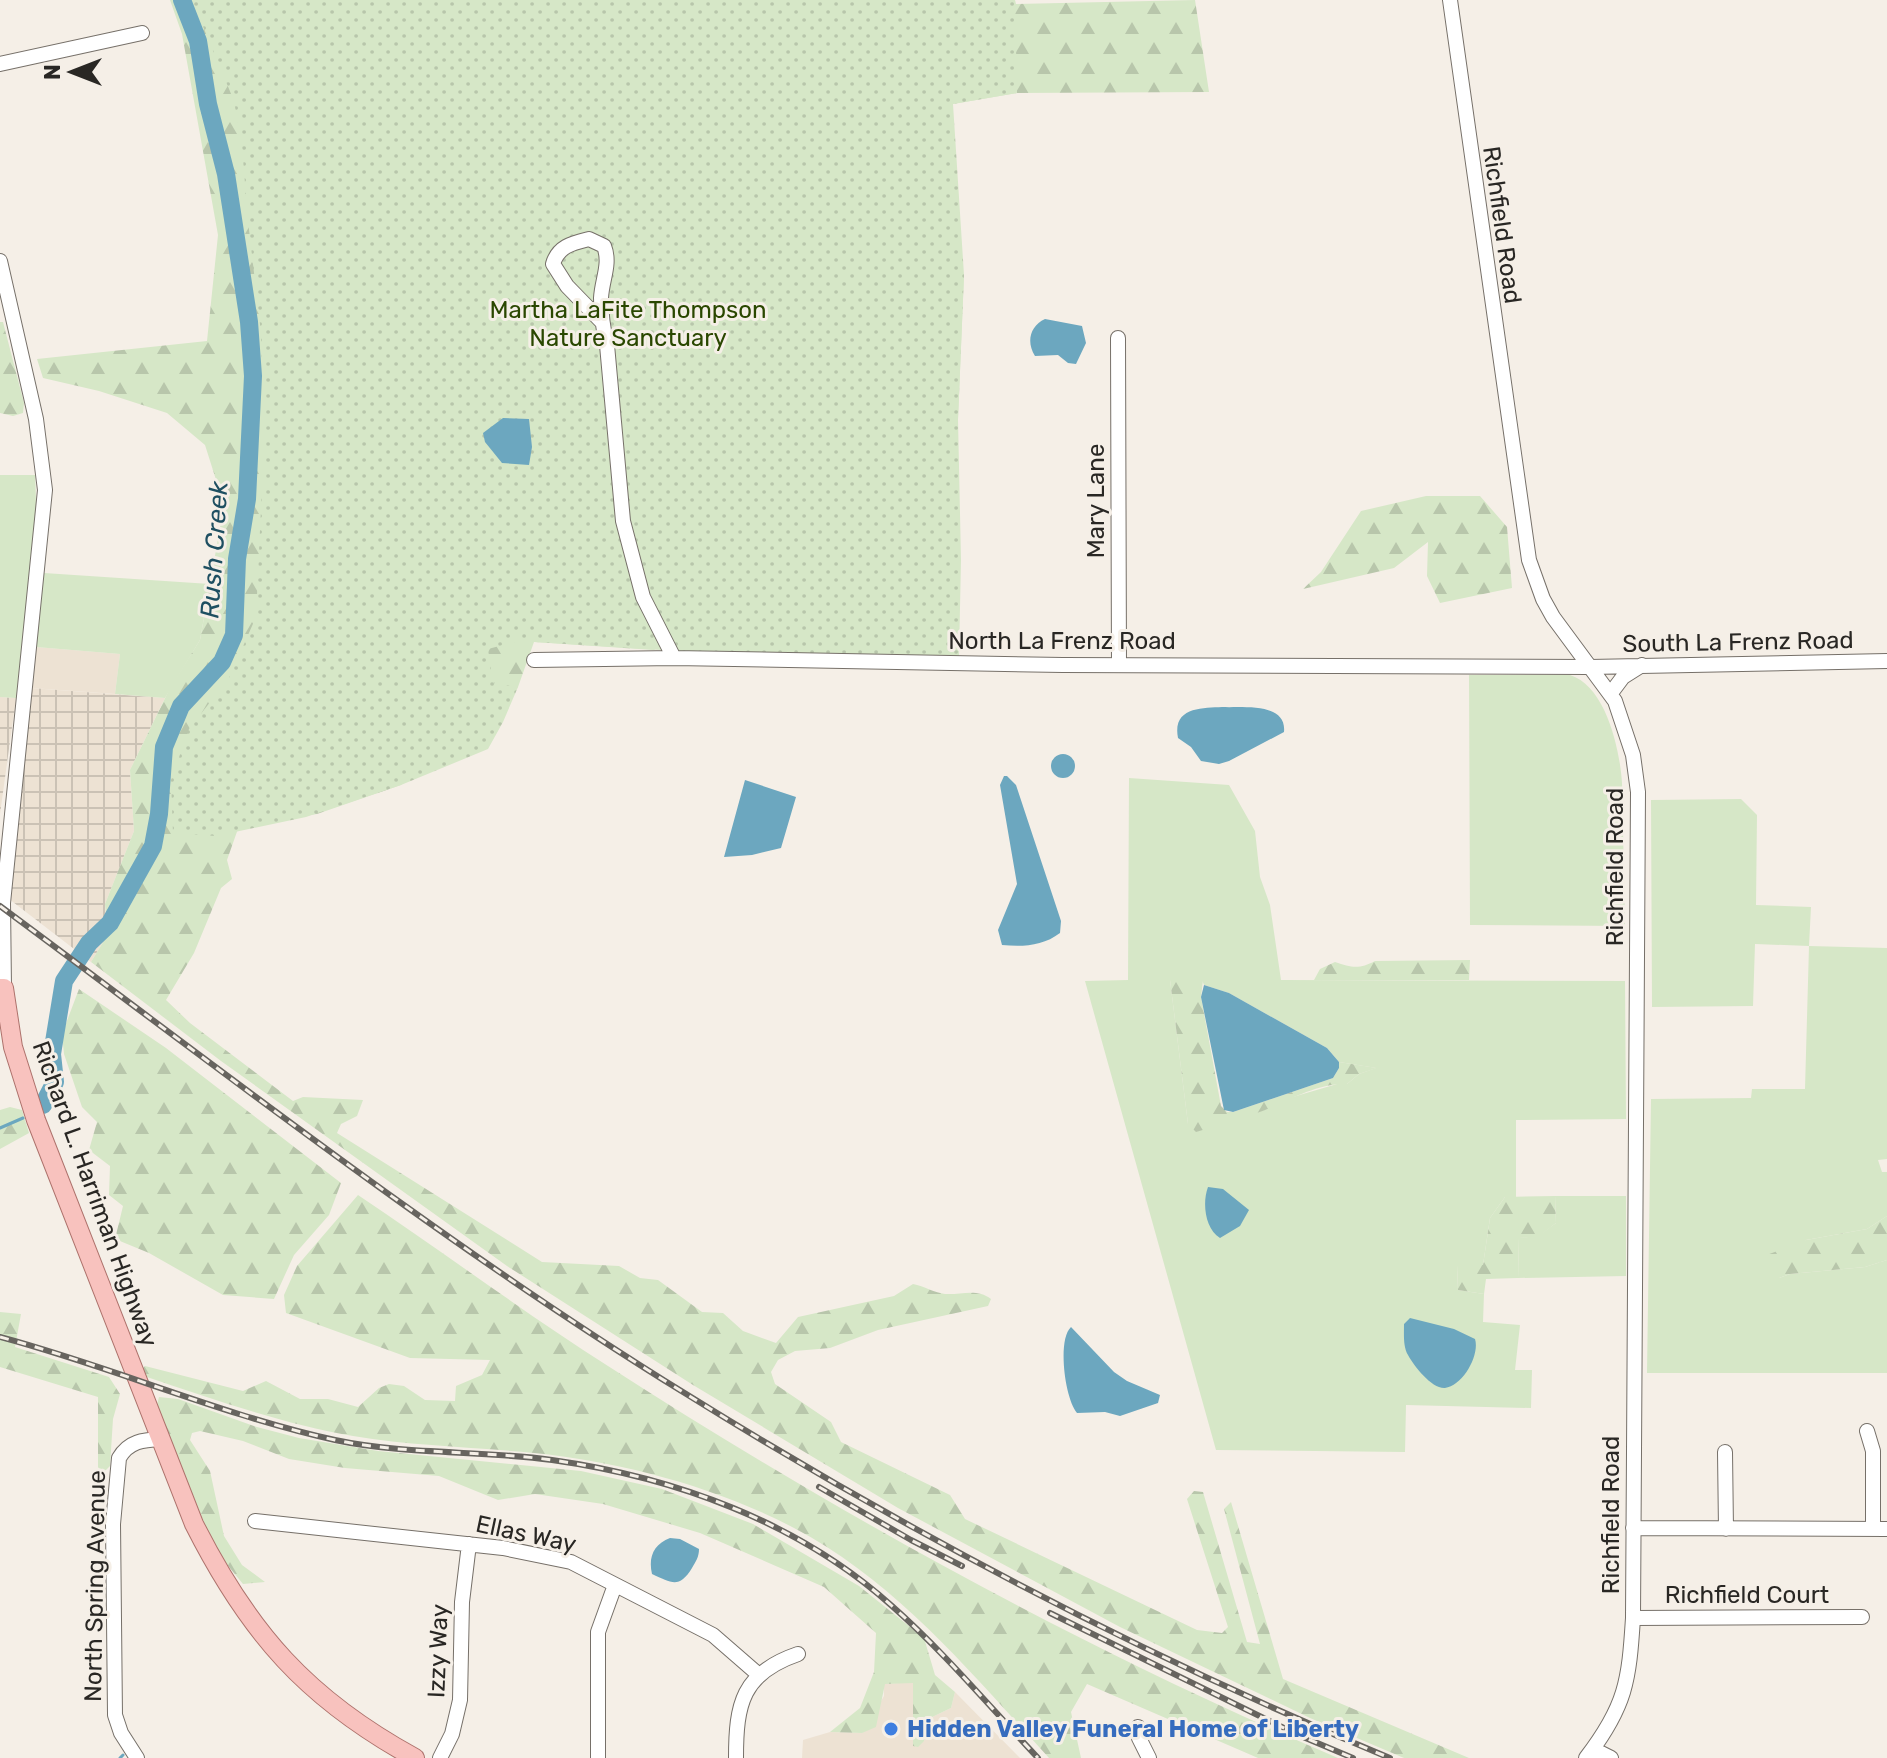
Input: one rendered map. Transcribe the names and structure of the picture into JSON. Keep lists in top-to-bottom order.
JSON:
{
  "streets": {
    "main road": ["Richard L. Harriman Highway"],
    "street": [
      "Richfield Road",
      "Mary Lane",
      "North La Frenz Road",
      "South La Frenz Road",
      "Ellas Way",
      "North Spring Avenue",
      "Richfield Court",
      "Izzy Way"
    ]
  },
  "crossings": [
    ["Richfield Road", "North La Frenz Road"],
    ["Richfield Road", "South La Frenz Road"],
    ["Richfield Road", "Richfield Court"],
    ["Mary Lane", "North La Frenz Road"],
    ["North La Frenz Road", "South La Frenz Road"],
    ["Richard L. Harriman Highway", "North Spring Avenue"],
    ["Ellas Way", "Izzy Way"]
  ],
  "water": ["Rush Creek"],
  "parks": ["Martha LaFite Thompson Nature Sanctuary"],
  "places": ["Hidden Valley Funeral Home of Liberty"],
  "north": "left"
}
